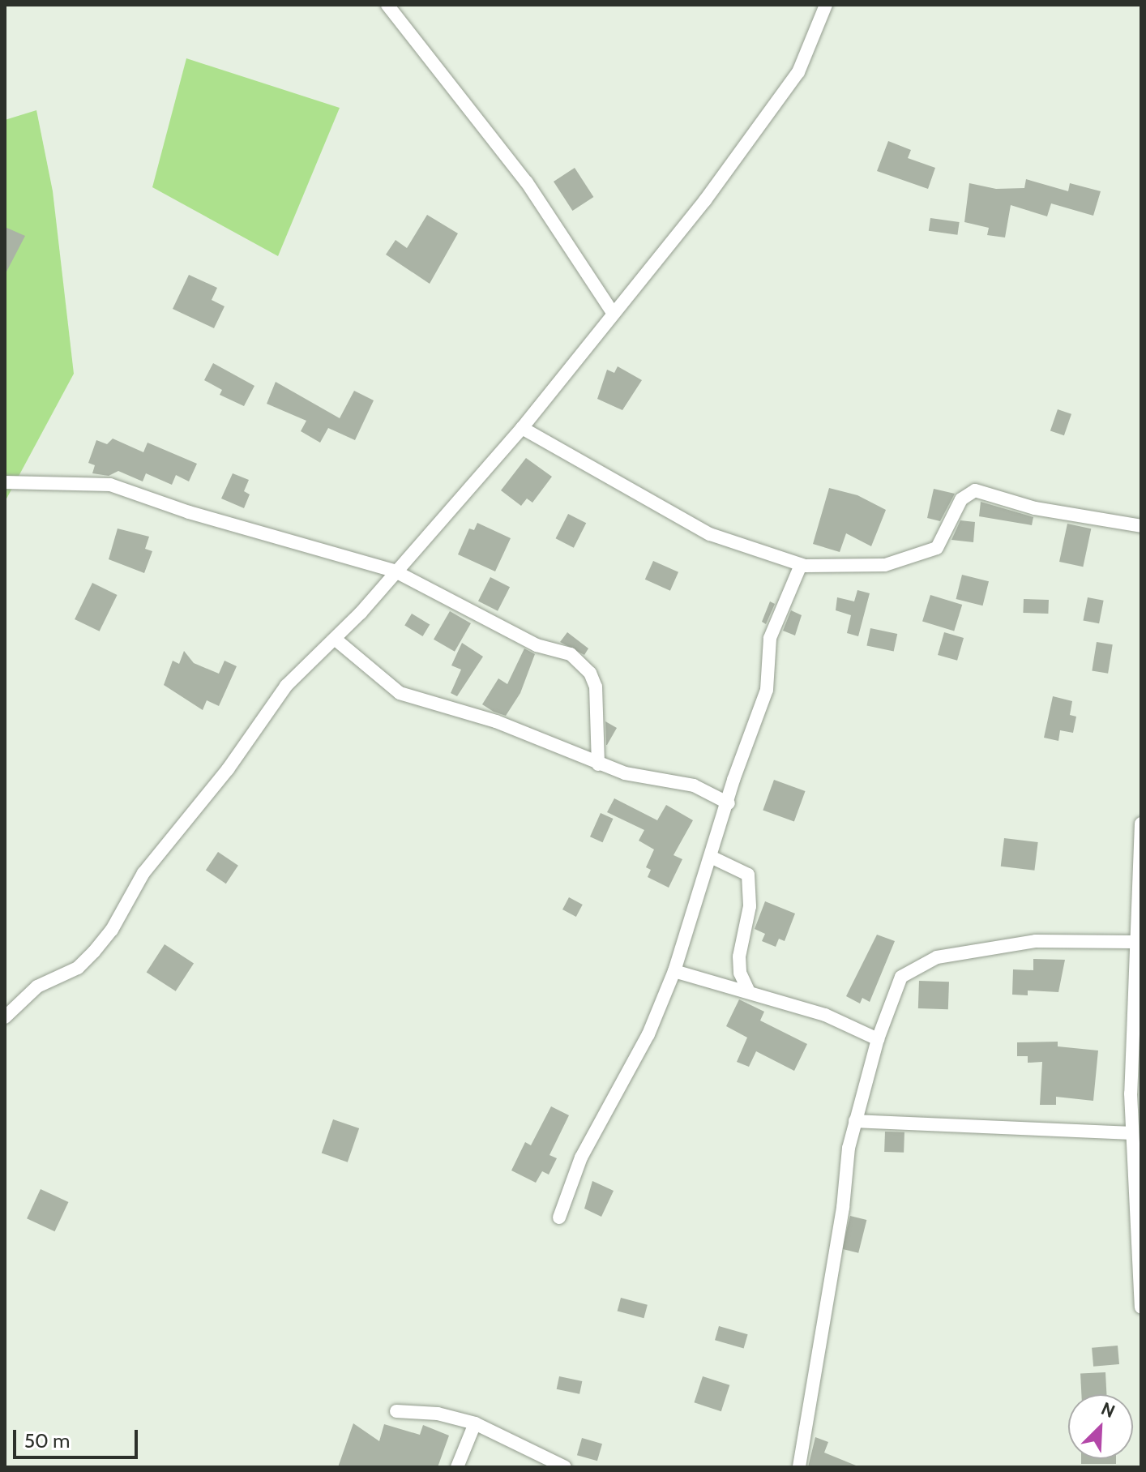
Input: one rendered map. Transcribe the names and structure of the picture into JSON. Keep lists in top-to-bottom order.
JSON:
{
  "scale_bar": "50 m",
  "north": "top right"
}
